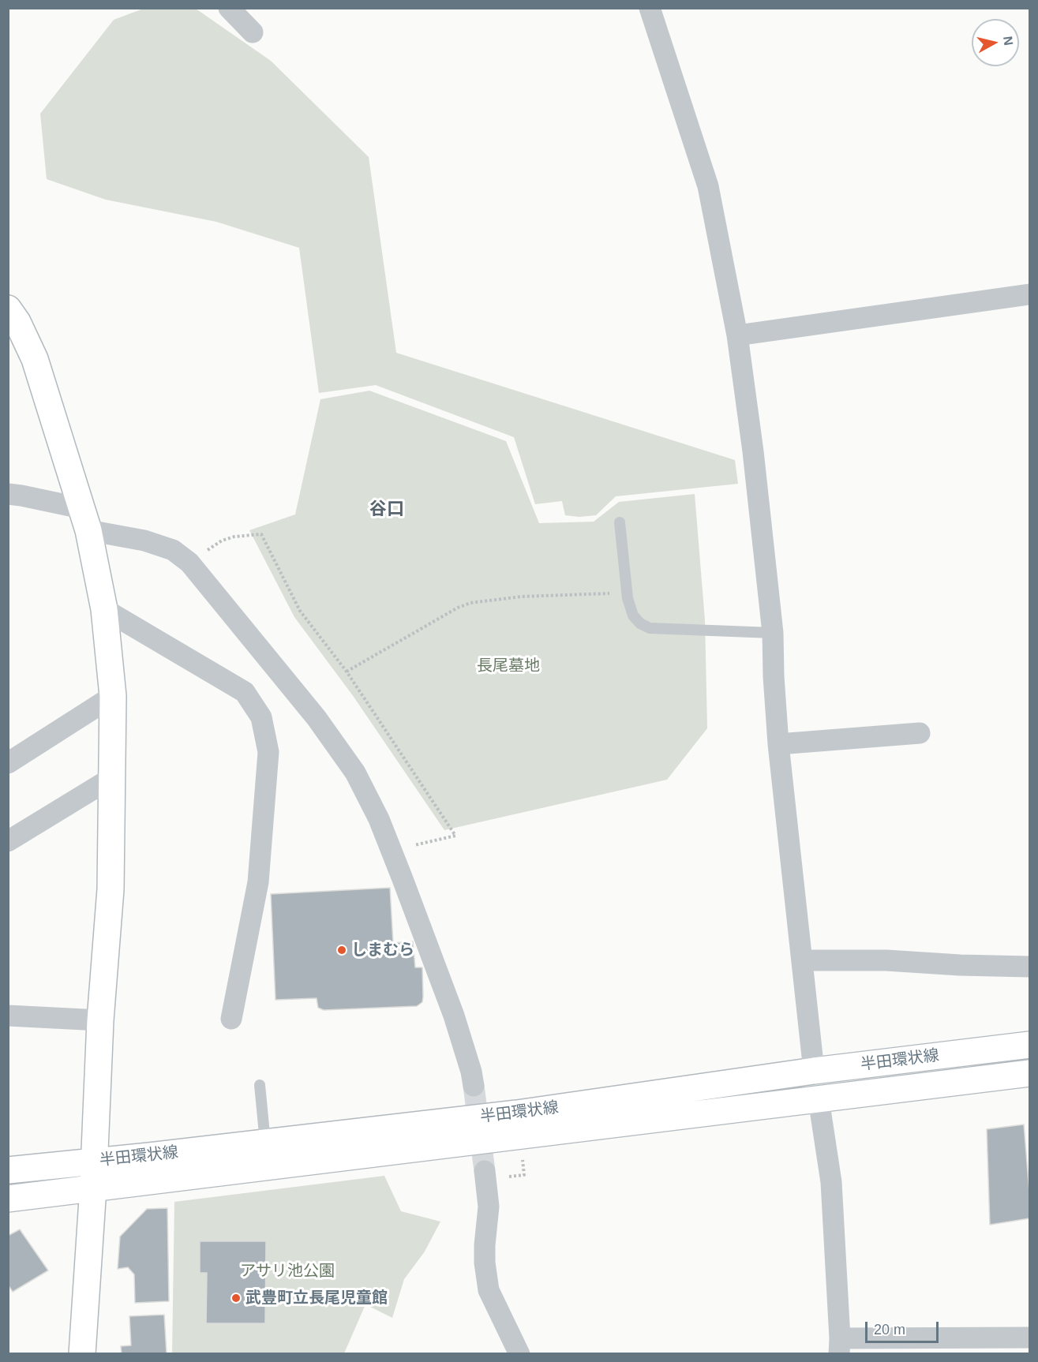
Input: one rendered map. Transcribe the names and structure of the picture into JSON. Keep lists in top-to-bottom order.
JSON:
{
  "streets": {
    "main road": ["半田環状線"]
  },
  "districts": ["谷口"],
  "parks": ["長尾墓地", "アサリ池公園"],
  "places": ["しまむら", "武豊町立長尾児童館"],
  "scale_bar": "20 m",
  "north": "right"
}
